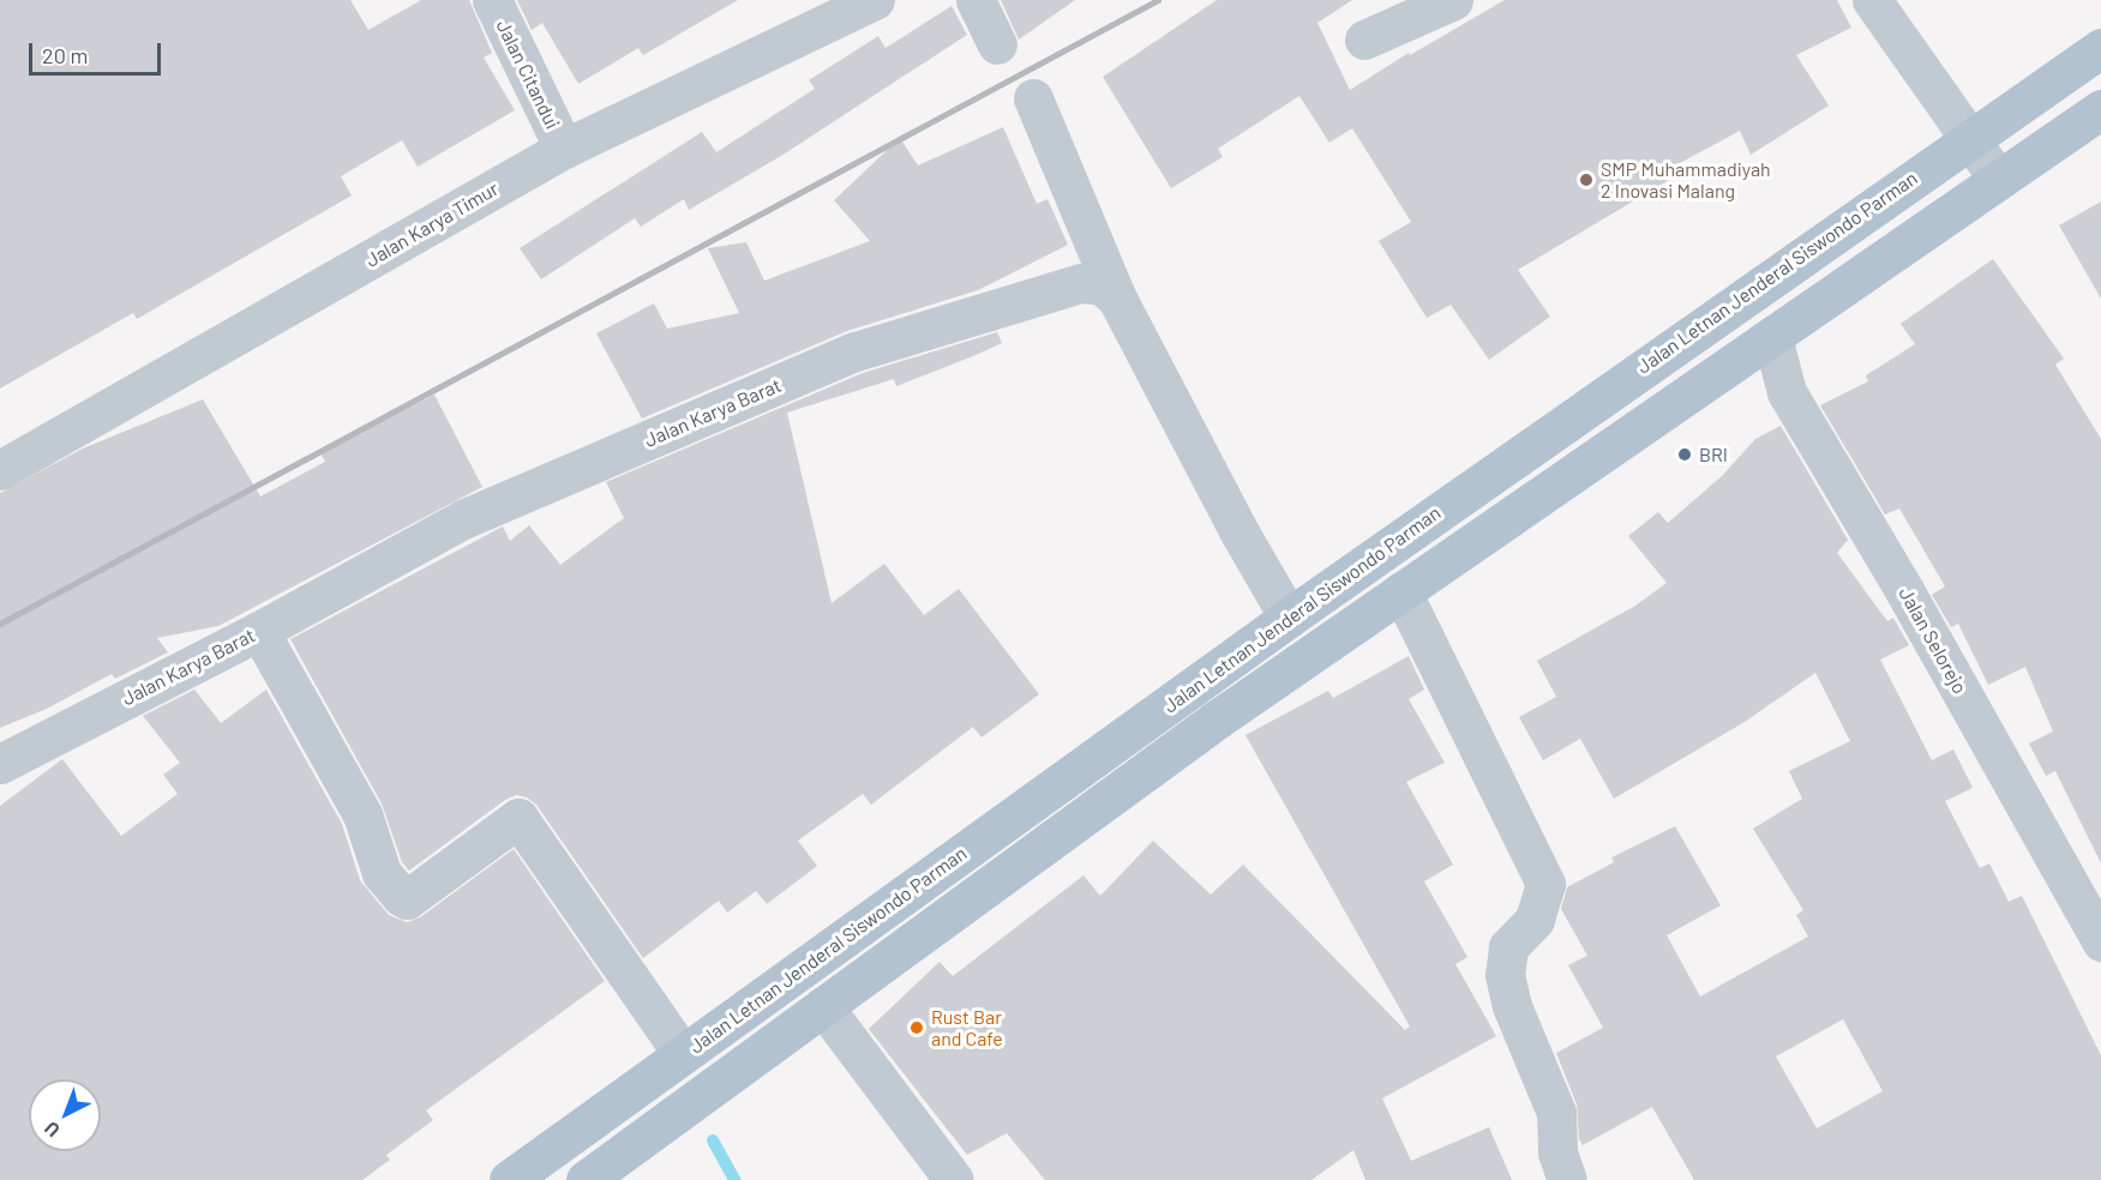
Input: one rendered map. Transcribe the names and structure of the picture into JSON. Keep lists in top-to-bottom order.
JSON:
{
  "streets": {
    "main road": ["Jalan Letnan Jenderal Siswondo Parman"],
    "street": [
      "Jalan Citandui",
      "Jalan Karya Timur",
      "Jalan Karya Barat",
      "Jalan Selorejo"
    ]
  },
  "crossings": [
    ["Jalan Citandui", "Jalan Karya Timur"],
    ["Jalan Letnan Jenderal Siswondo Parman", "Jalan Selorejo"]
  ],
  "places": ["SMP Muhammadiyah 2 Inovasi Malang", "BRI", "Rust Bar and Cafe"],
  "scale_bar": "20 m",
  "north": "bottom left"
}
